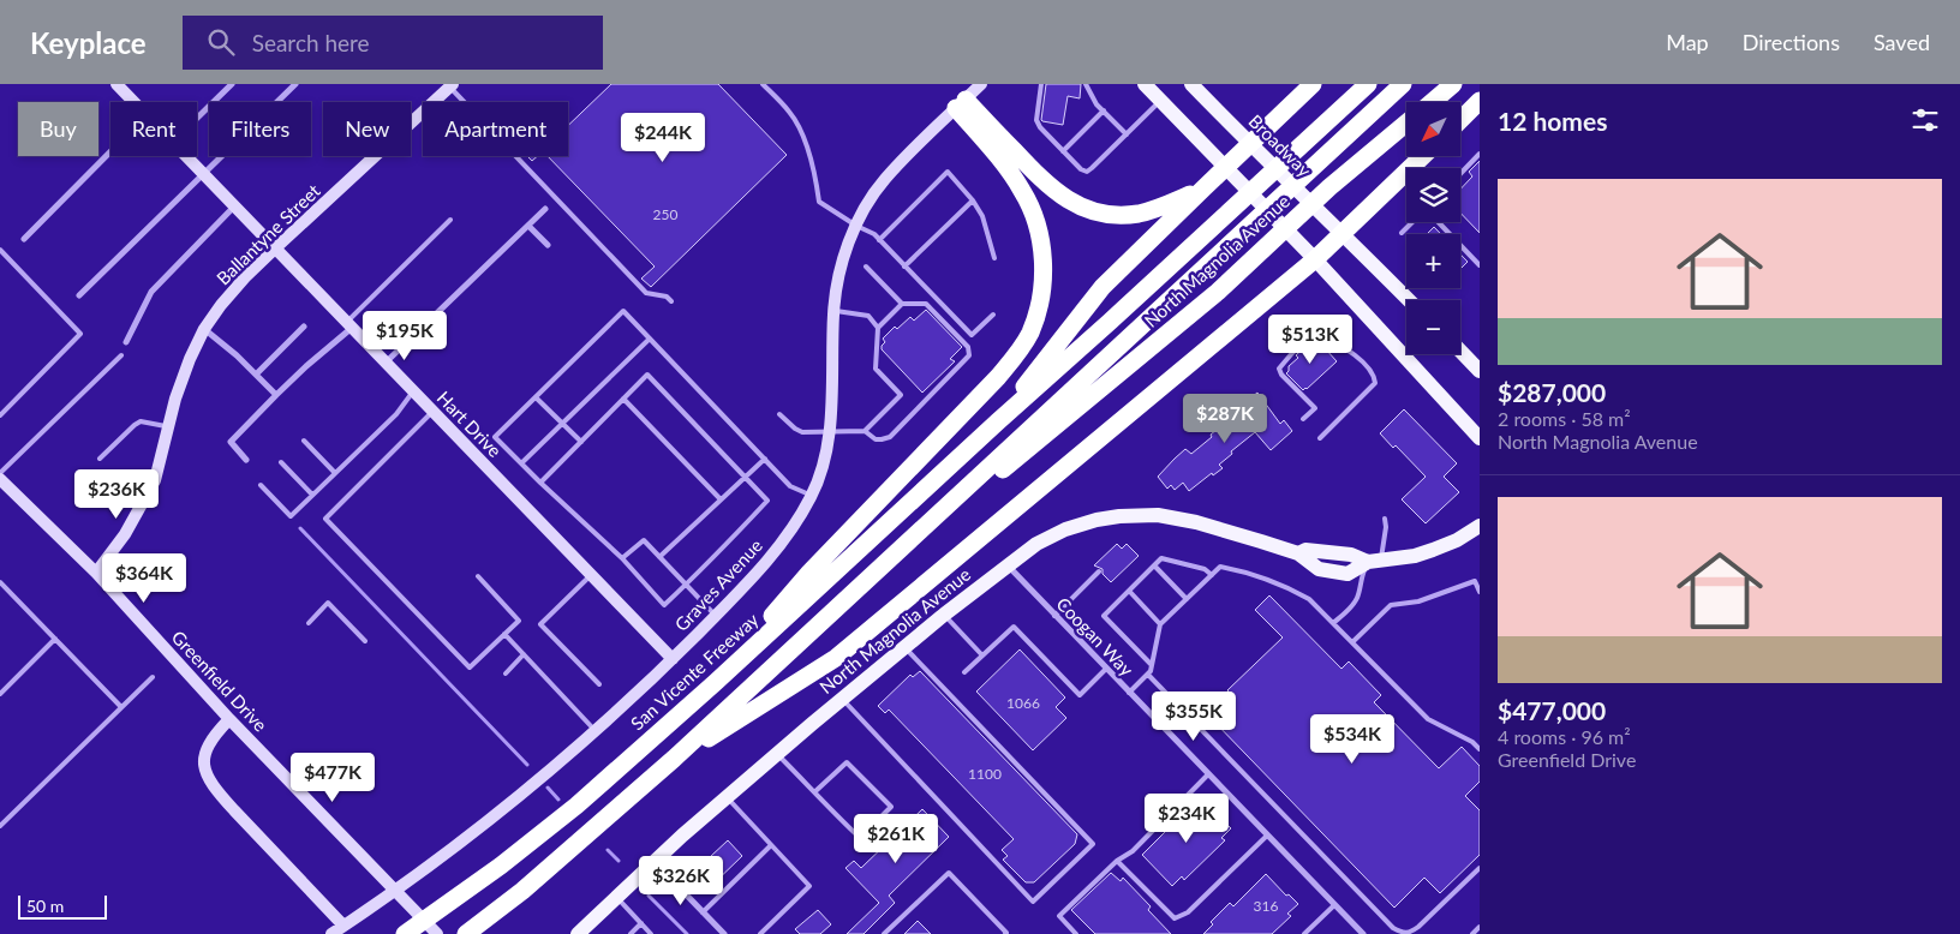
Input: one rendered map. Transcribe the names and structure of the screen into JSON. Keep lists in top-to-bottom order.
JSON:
{
  "streets": {
    "highway": ["North Magnolia Avenue", "San Vicente Freeway"],
    "main road": [
      "Broadway",
      "Ballantyne Street",
      "Hart Drive",
      "Graves Avenue",
      "Greenfield Drive"
    ],
    "street": ["Coogan Way"]
  },
  "crossings": [
    ["Ballantyne Street", "Hart Drive"],
    ["Ballantyne Street", "Greenfield Drive"],
    ["North Magnolia Avenue", "Coogan Way"],
    ["Hart Drive", "Graves Avenue"]
  ],
  "house_numbers": [
    "250",
    "1066",
    "1100",
    "316"
  ],
  "scale_bar": "50 m",
  "north": "bottom left",
  "page": {
    "header": "Keyplace",
    "search": "Search here",
    "nav": ["Map", "Directions", "Saved"],
    "heading": "12 homes",
    "map_buttons": ["+", "−"],
    "chip": [
      "Buy",
      "Rent",
      "Filters",
      "New",
      "Apartment"
    ],
    "price": [
      "$244K",
      "$195K",
      "$513K",
      "$287K",
      "$236K",
      "$364K",
      "$355K",
      "$534K",
      "$477K",
      "$234K",
      "$261K",
      "$326K"
    ],
    "list": [
      {
        "name": "$287,000",
        "note": "2 rooms · 58 m² · North Magnolia Avenue"
      },
      {
        "name": "$477,000",
        "note": "4 rooms · 96 m² · Greenfield Drive"
      }
    ],
    "scale": "50 m"
  }
}
